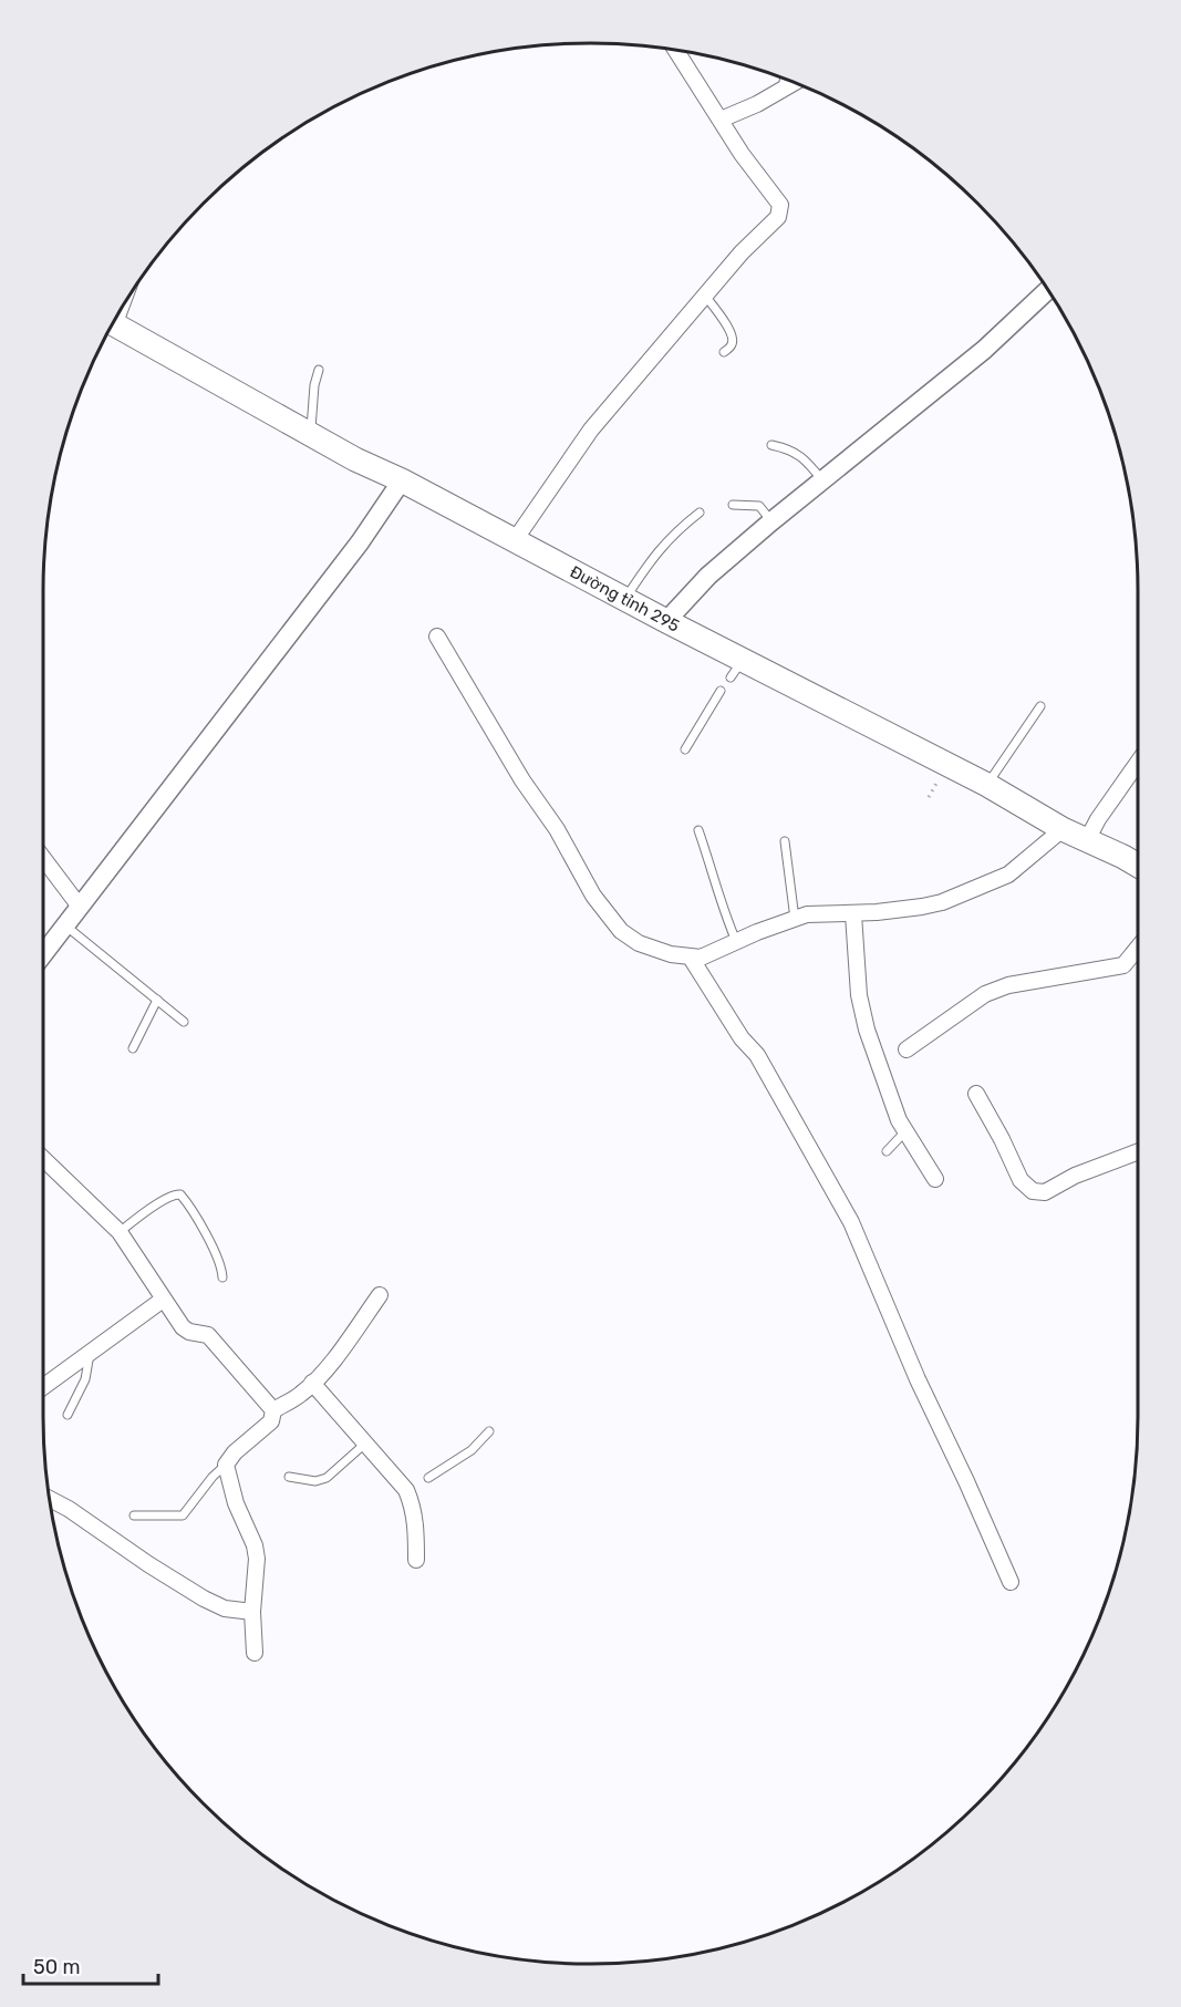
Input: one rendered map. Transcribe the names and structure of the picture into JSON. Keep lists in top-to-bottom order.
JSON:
{
  "streets": {
    "main road": ["Đường tỉnh 295"]
  },
  "scale_bar": "50 m"
}
